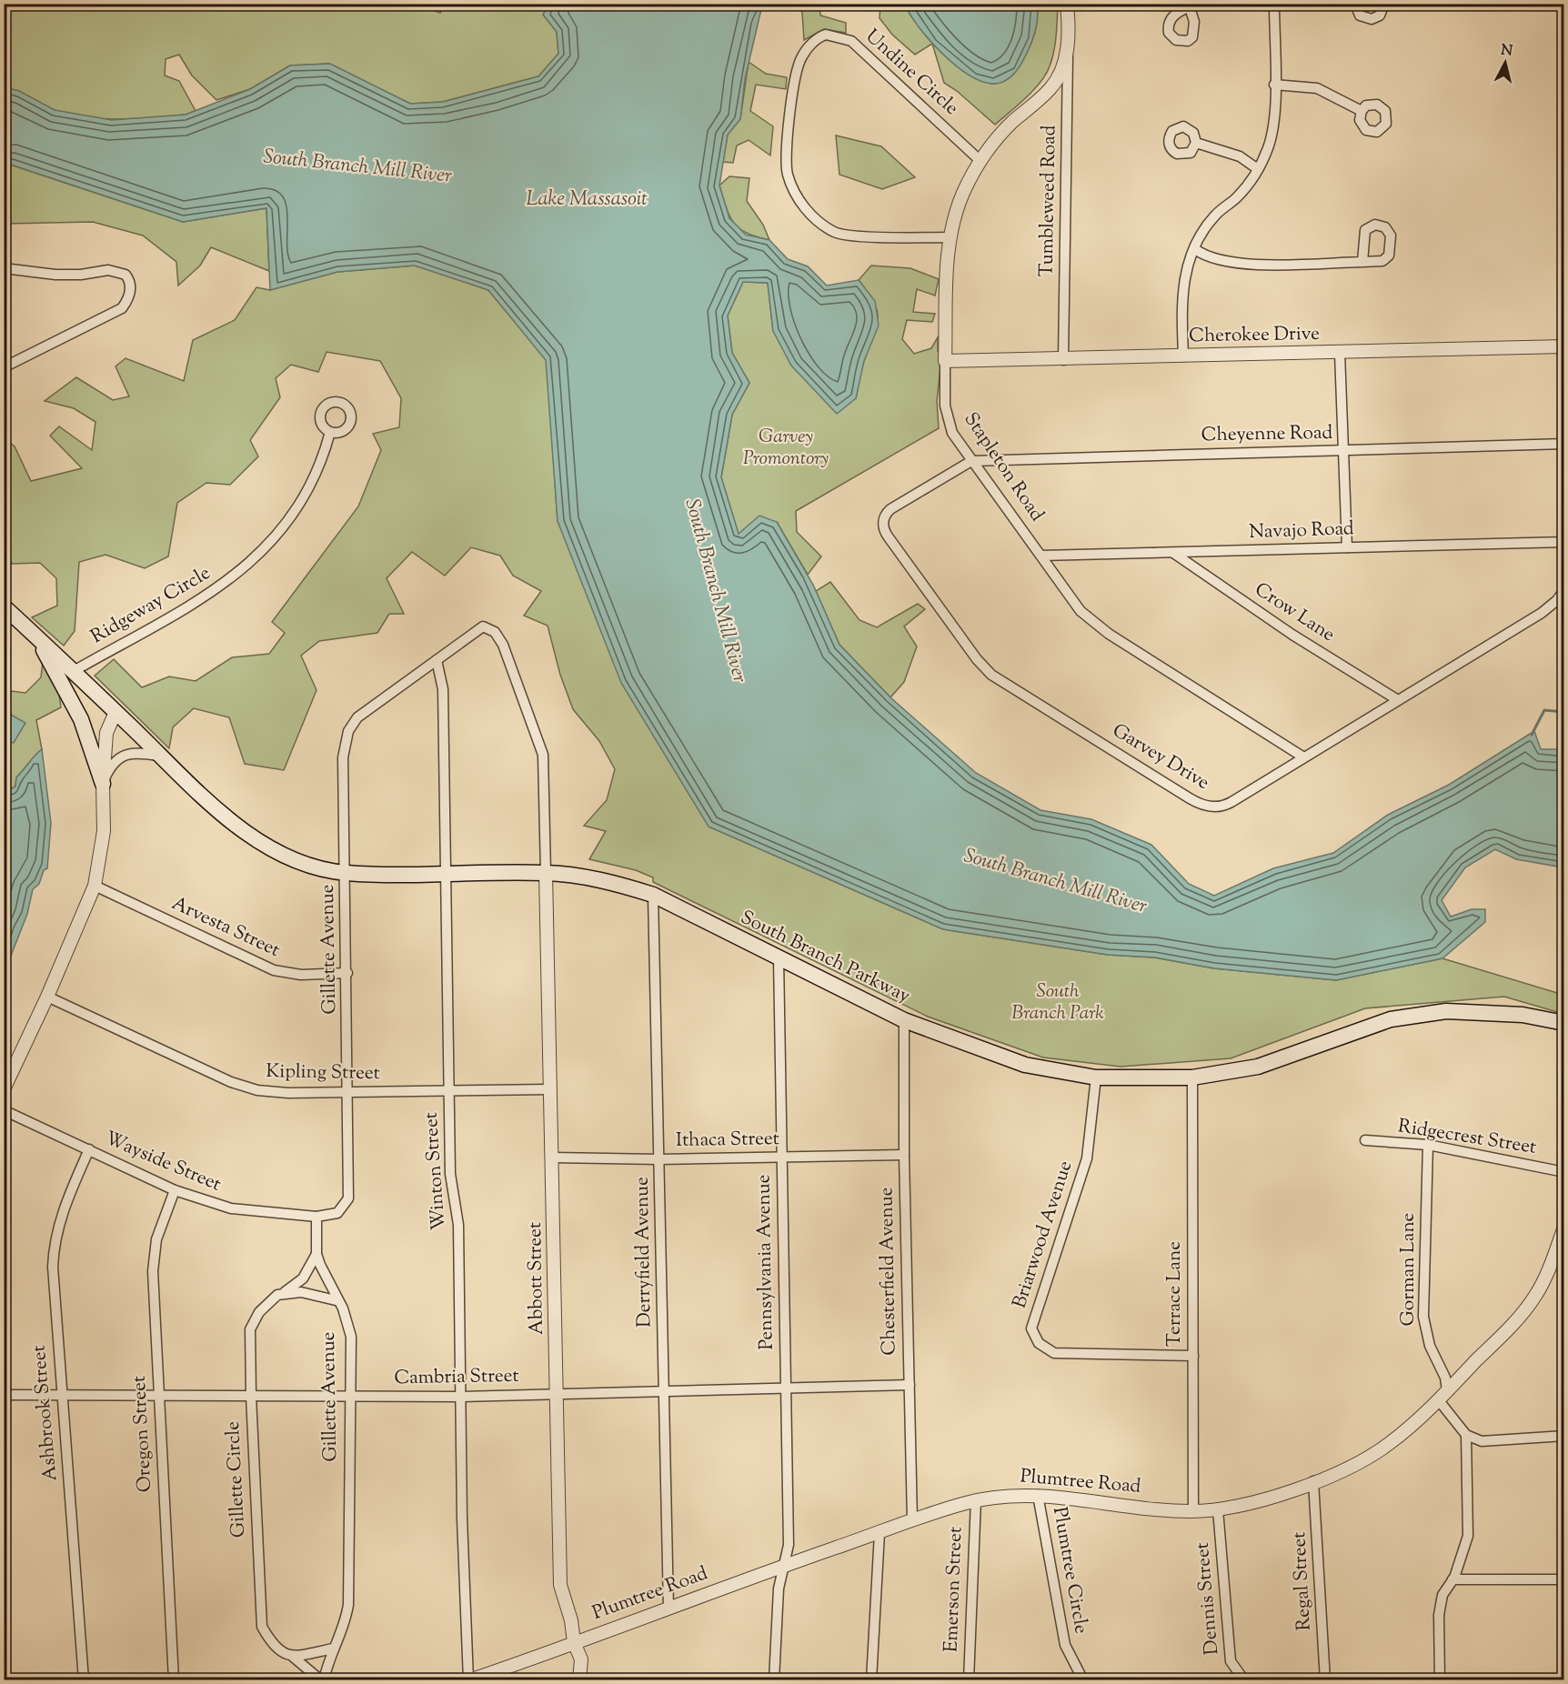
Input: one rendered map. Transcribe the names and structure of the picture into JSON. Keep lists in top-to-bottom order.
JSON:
{
  "streets": {
    "main road": ["South Branch Parkway"],
    "street": [
      "Undine Circle",
      "Tumbleweed Road",
      "Cherokee Drive",
      "Cheyenne Road",
      "Stapleton Road",
      "Navajo Road",
      "Ridgeway Circle",
      "Crow Lane",
      "Garvey Drive",
      "Arvesta Street",
      "Gillette Avenue",
      "Kipling Street",
      "Ridgecrest Street",
      "Ithaca Street",
      "Wayside Street",
      "Winton Street",
      "Briarwood Avenue",
      "Derryfield Avenue",
      "Pennsylvania Avenue",
      "Gorman Lane",
      "Chesterfield Avenue",
      "Abbott Street",
      "Terrace Lane",
      "Cambria Street",
      "Ashbrook Street",
      "Oregon Street",
      "Gillette Circle",
      "Plumtree Road",
      "Plumtree Circle",
      "Regal Street",
      "Emerson Street",
      "Dennis Street"
    ]
  },
  "crossings": [
    ["Undine Circle", "Stapleton Road"],
    ["Tumbleweed Road", "Cherokee Drive"],
    ["Tumbleweed Road", "Stapleton Road"],
    ["Cherokee Drive", "Stapleton Road"],
    ["Cheyenne Road", "Stapleton Road"],
    ["Cheyenne Road", "Garvey Drive"],
    ["Stapleton Road", "Navajo Road"],
    ["Stapleton Road", "Garvey Drive"],
    ["Navajo Road", "Crow Lane"],
    ["Ridgeway Circle", "South Branch Parkway"],
    ["Crow Lane", "Garvey Drive"],
    ["Arvesta Street", "Gillette Avenue"],
    ["Gillette Avenue", "South Branch Parkway"],
    ["Gillette Avenue", "Kipling Street"],
    ["Gillette Avenue", "Wayside Street"],
    ["Gillette Avenue", "Winton Street"],
    ["Gillette Avenue", "Abbott Street"],
    ["Gillette Avenue", "Cambria Street"],
    ["Gillette Avenue", "Gillette Circle"],
    ["South Branch Parkway", "Winton Street"],
    ["South Branch Parkway", "Briarwood Avenue"],
    ["South Branch Parkway", "Derryfield Avenue"],
    ["South Branch Parkway", "Pennsylvania Avenue"],
    ["South Branch Parkway", "Chesterfield Avenue"],
    ["South Branch Parkway", "Abbott Street"],
    ["South Branch Parkway", "Terrace Lane"],
    ["Kipling Street", "Winton Street"],
    ["Kipling Street", "Abbott Street"],
    ["Ridgecrest Street", "Gorman Lane"],
    ["Ithaca Street", "Derryfield Avenue"],
    ["Ithaca Street", "Pennsylvania Avenue"],
    ["Ithaca Street", "Chesterfield Avenue"],
    ["Ithaca Street", "Abbott Street"],
    ["Wayside Street", "Ashbrook Street"],
    ["Wayside Street", "Oregon Street"],
    ["Winton Street", "Cambria Street"],
    ["Winton Street", "Plumtree Road"],
    ["Briarwood Avenue", "Terrace Lane"],
    ["Derryfield Avenue", "Cambria Street"],
    ["Derryfield Avenue", "Plumtree Road"],
    ["Pennsylvania Avenue", "Cambria Street"],
    ["Pennsylvania Avenue", "Plumtree Road"],
    ["Gorman Lane", "Plumtree Road"],
    ["Chesterfield Avenue", "Cambria Street"],
    ["Chesterfield Avenue", "Plumtree Road"],
    ["Abbott Street", "Cambria Street"],
    ["Abbott Street", "Plumtree Road"],
    ["Terrace Lane", "Plumtree Road"],
    ["Cambria Street", "Ashbrook Street"],
    ["Cambria Street", "Oregon Street"],
    ["Cambria Street", "Gillette Circle"],
    ["Plumtree Road", "Plumtree Circle"],
    ["Plumtree Road", "Regal Street"],
    ["Plumtree Road", "Emerson Street"],
    ["Plumtree Road", "Dennis Street"]
  ],
  "water": ["South Branch Mill River", "Lake Massasoit"],
  "parks": ["Garvey Promontory", "South Branch Park"],
  "north": "top"
}
